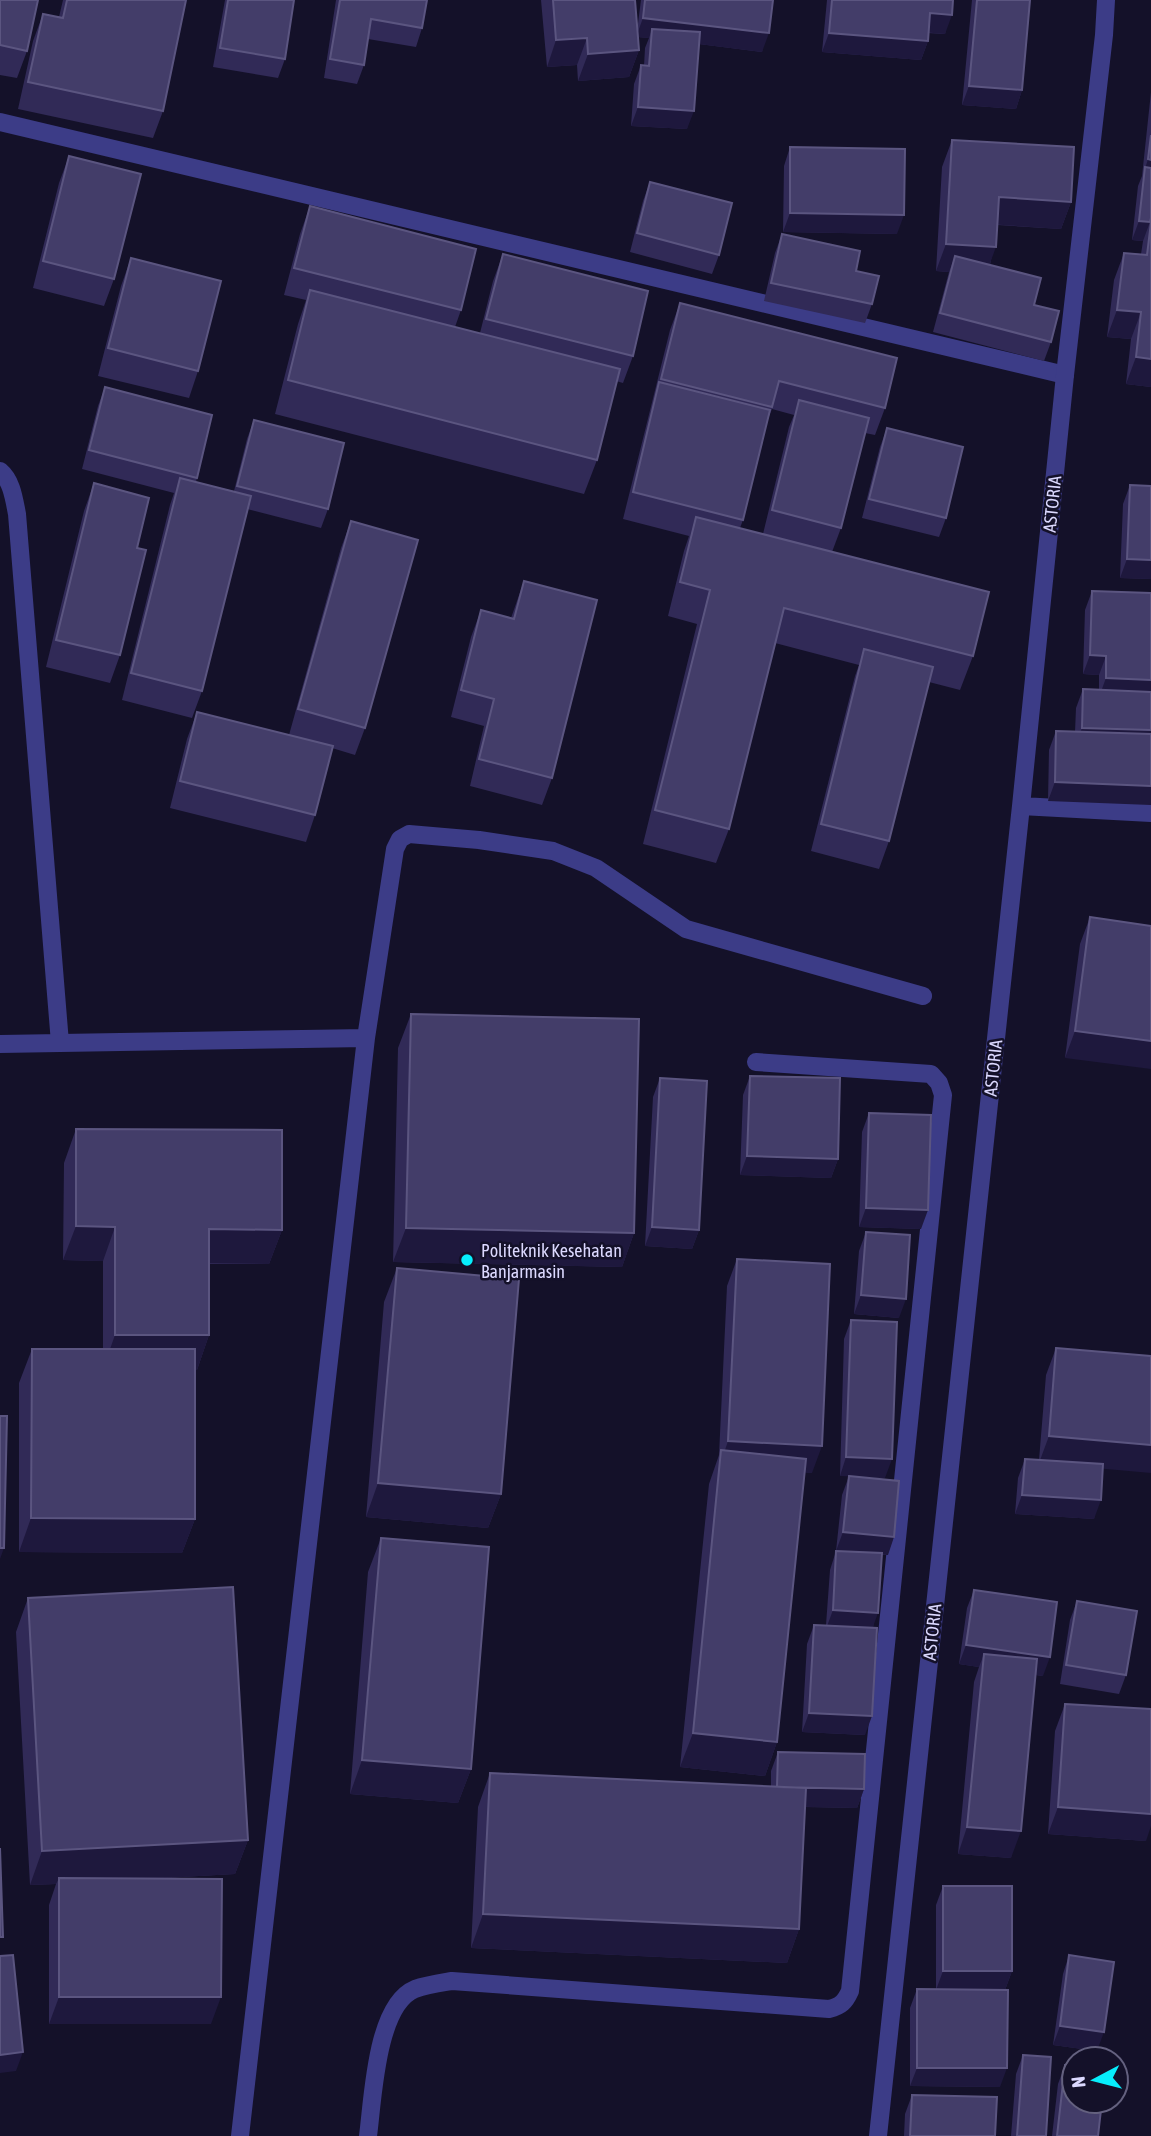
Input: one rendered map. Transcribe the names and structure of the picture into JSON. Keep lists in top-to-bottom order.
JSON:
{
  "streets": {
    "street": ["ASTORIA"]
  },
  "places": ["Politeknik Kesehatan Banjarmasin"],
  "north": "left"
}
